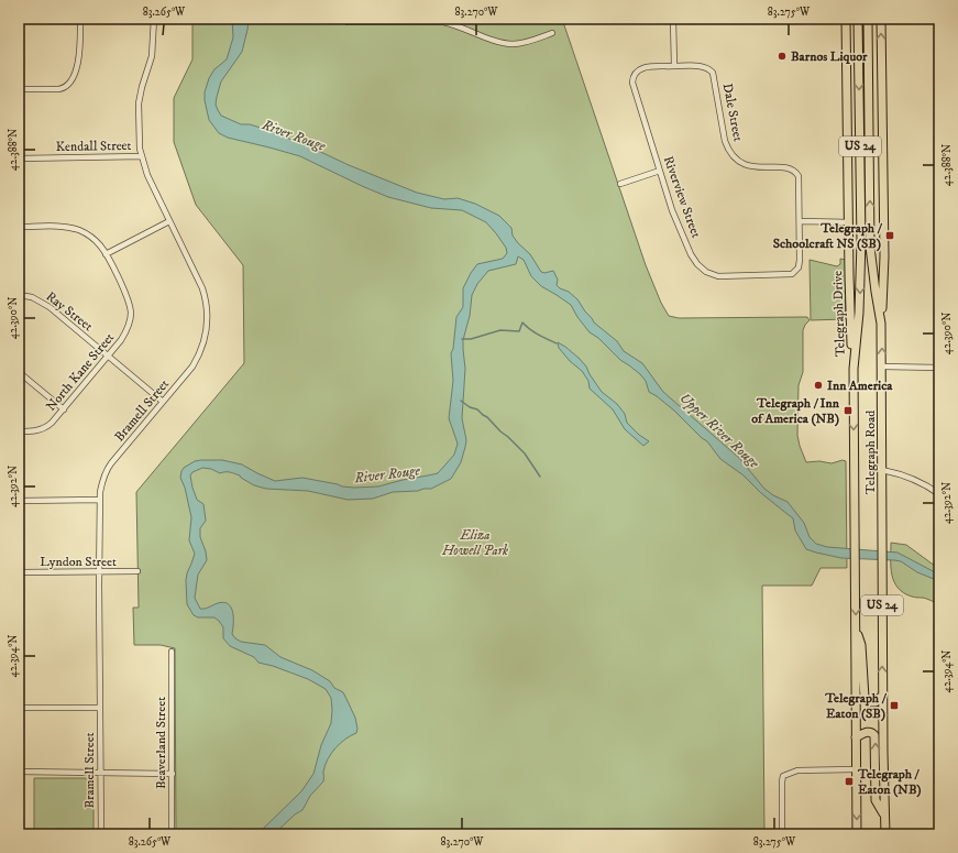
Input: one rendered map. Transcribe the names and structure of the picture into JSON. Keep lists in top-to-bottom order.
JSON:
{
  "streets": {
    "main road": ["US 24", "Telegraph Drive", "Telegraph Road"],
    "street": [
      "Dale Street",
      "Kendall Street",
      "Riverview Street",
      "Ray Street",
      "North Kane Street",
      "Bramell Street",
      "Lyndon Street",
      "Beaverland Street"
    ]
  },
  "crossings": [
    ["Dale Street", "Riverview Street"],
    ["Kendall Street", "Bramell Street"],
    ["Ray Street", "North Kane Street"],
    ["Ray Street", "Bramell Street"],
    ["Telegraph Drive", "Telegraph Road"],
    ["Bramell Street", "Lyndon Street"]
  ],
  "water": ["River Rouge", "Upper River Rouge"],
  "parks": ["Eliza Howell Park"],
  "places": {
    "other": ["Barnos Liquor", "Inn America"],
    "transit": [
      "Telegraph / Schoolcraft NS (SB)",
      "Telegraph / Inn of America (NB)",
      "Telegraph / Eaton (SB)",
      "Telegraph / Eaton (NB)"
    ]
  },
  "coordinates": [
    "83.265°W",
    "83.270°W",
    "83.275°W",
    "42.388°N",
    "42.390°N",
    "42.392°N",
    "42.394°N"
  ]
}
